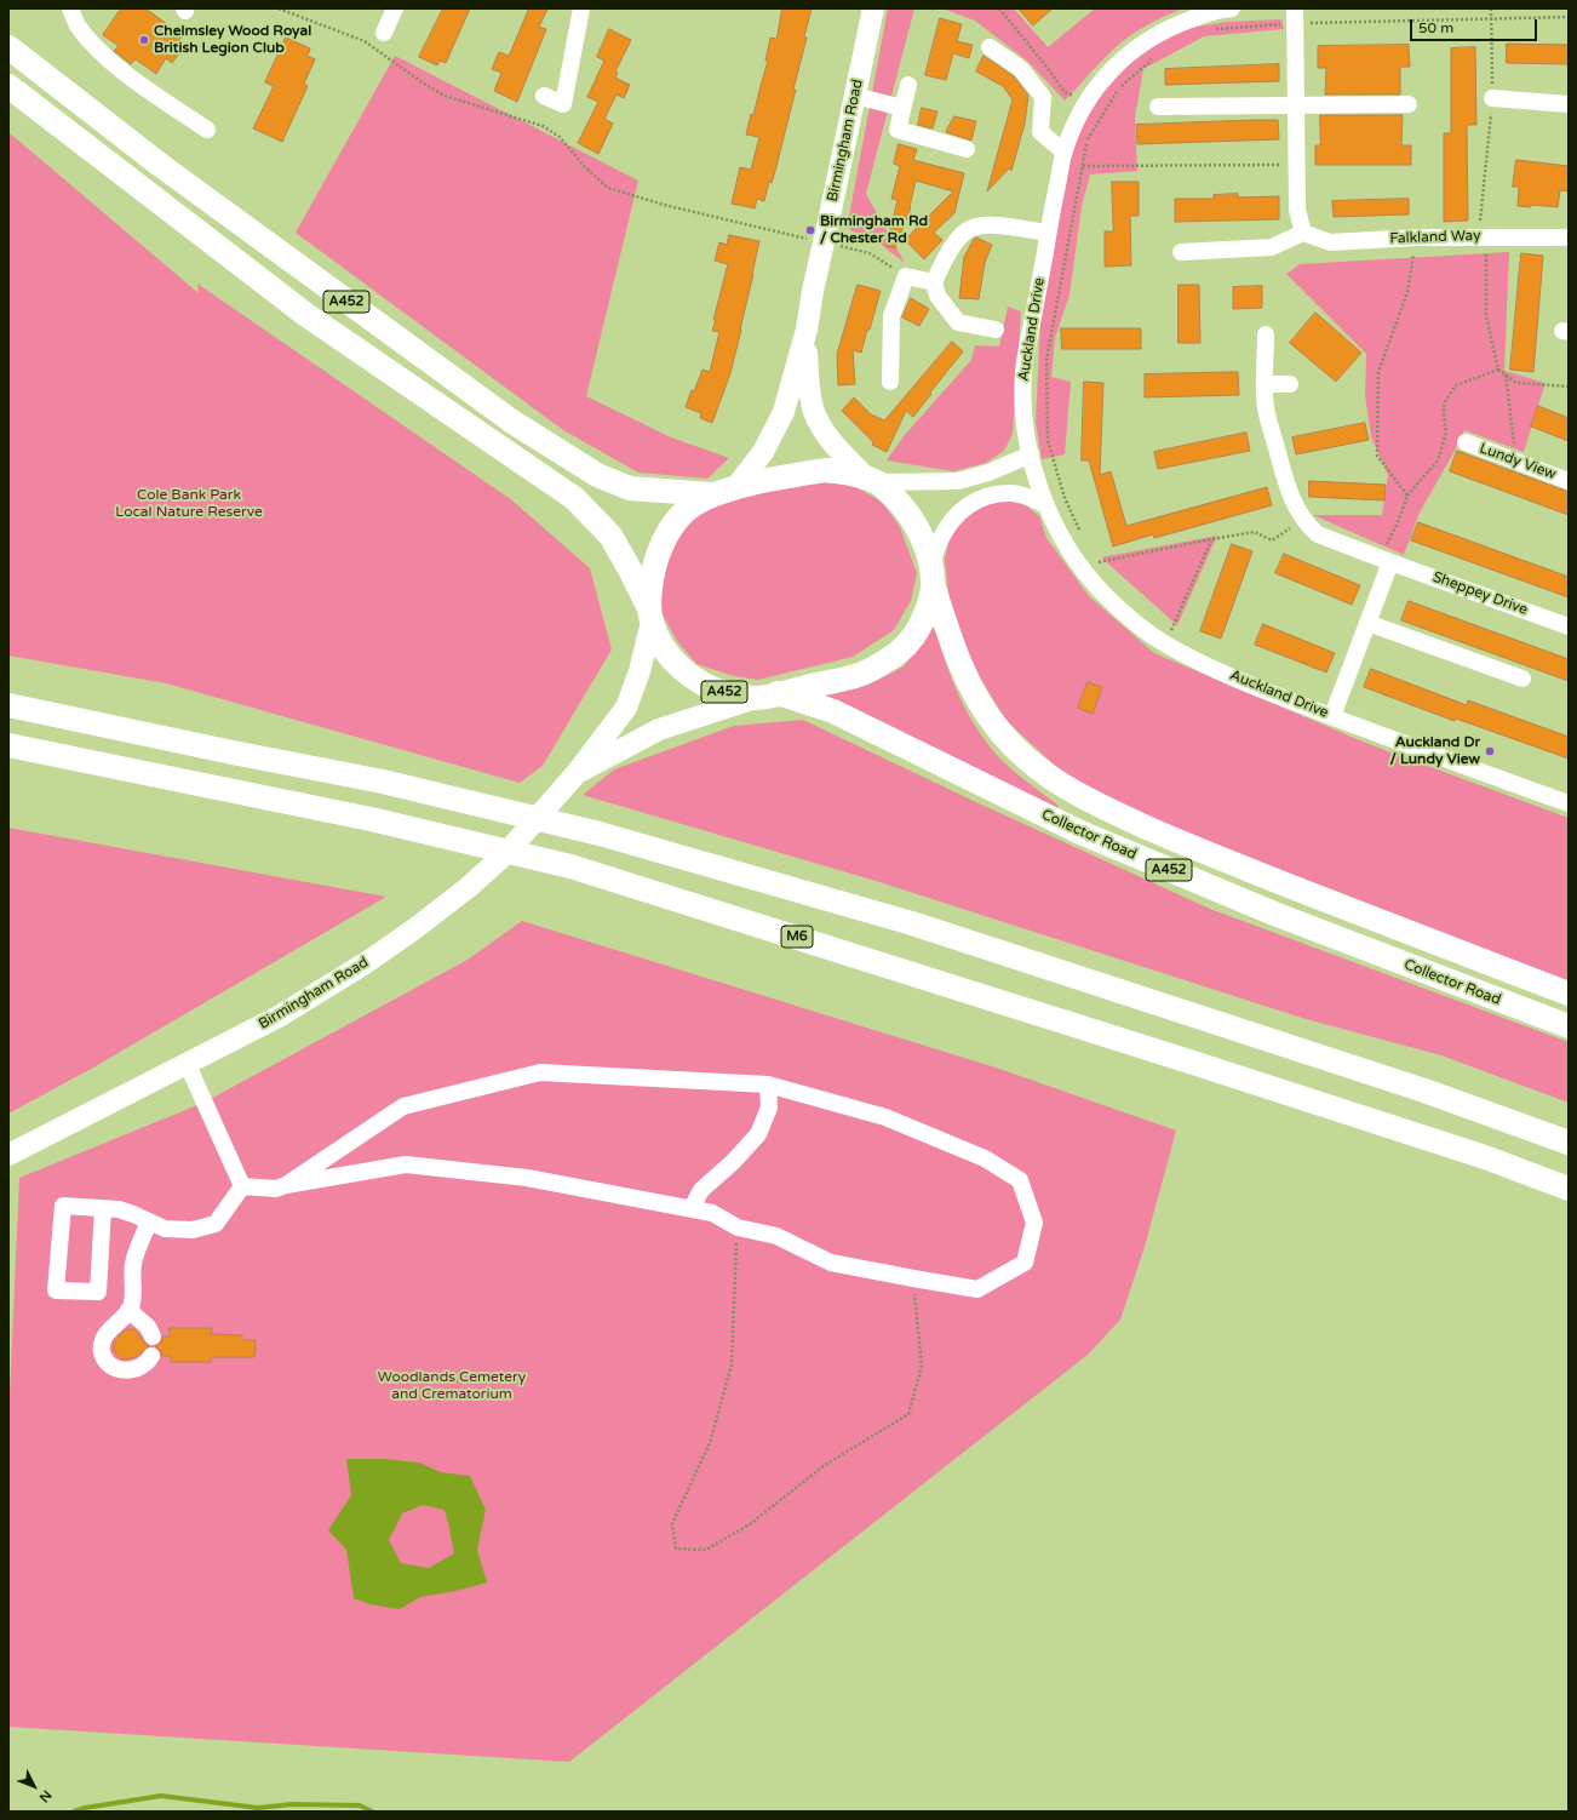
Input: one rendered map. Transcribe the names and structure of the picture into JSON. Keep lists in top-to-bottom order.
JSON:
{
  "streets": {
    "highway": ["A452", "Collector Road", "M6"],
    "main road": ["Birmingham Road"],
    "street": [
      "Falkland Way",
      "Auckland Drive",
      "Lundy View",
      "Sheppey Drive"
    ]
  },
  "crossings": [
    ["Birmingham Road", "A452"],
    ["Birmingham Road", "Collector Road"],
    ["A452", "Collector Road"]
  ],
  "parks": ["Cole Bank Park Local Nature Reserve", "Woodlands Cemetery and Crematorium"],
  "places": ["Chelmsley Wood Royal British Legion Club", "Birmingham Rd / Chester Rd", "Auckland Dr / Lundy View"],
  "scale_bar": "50 m",
  "north": "bottom right"
}
